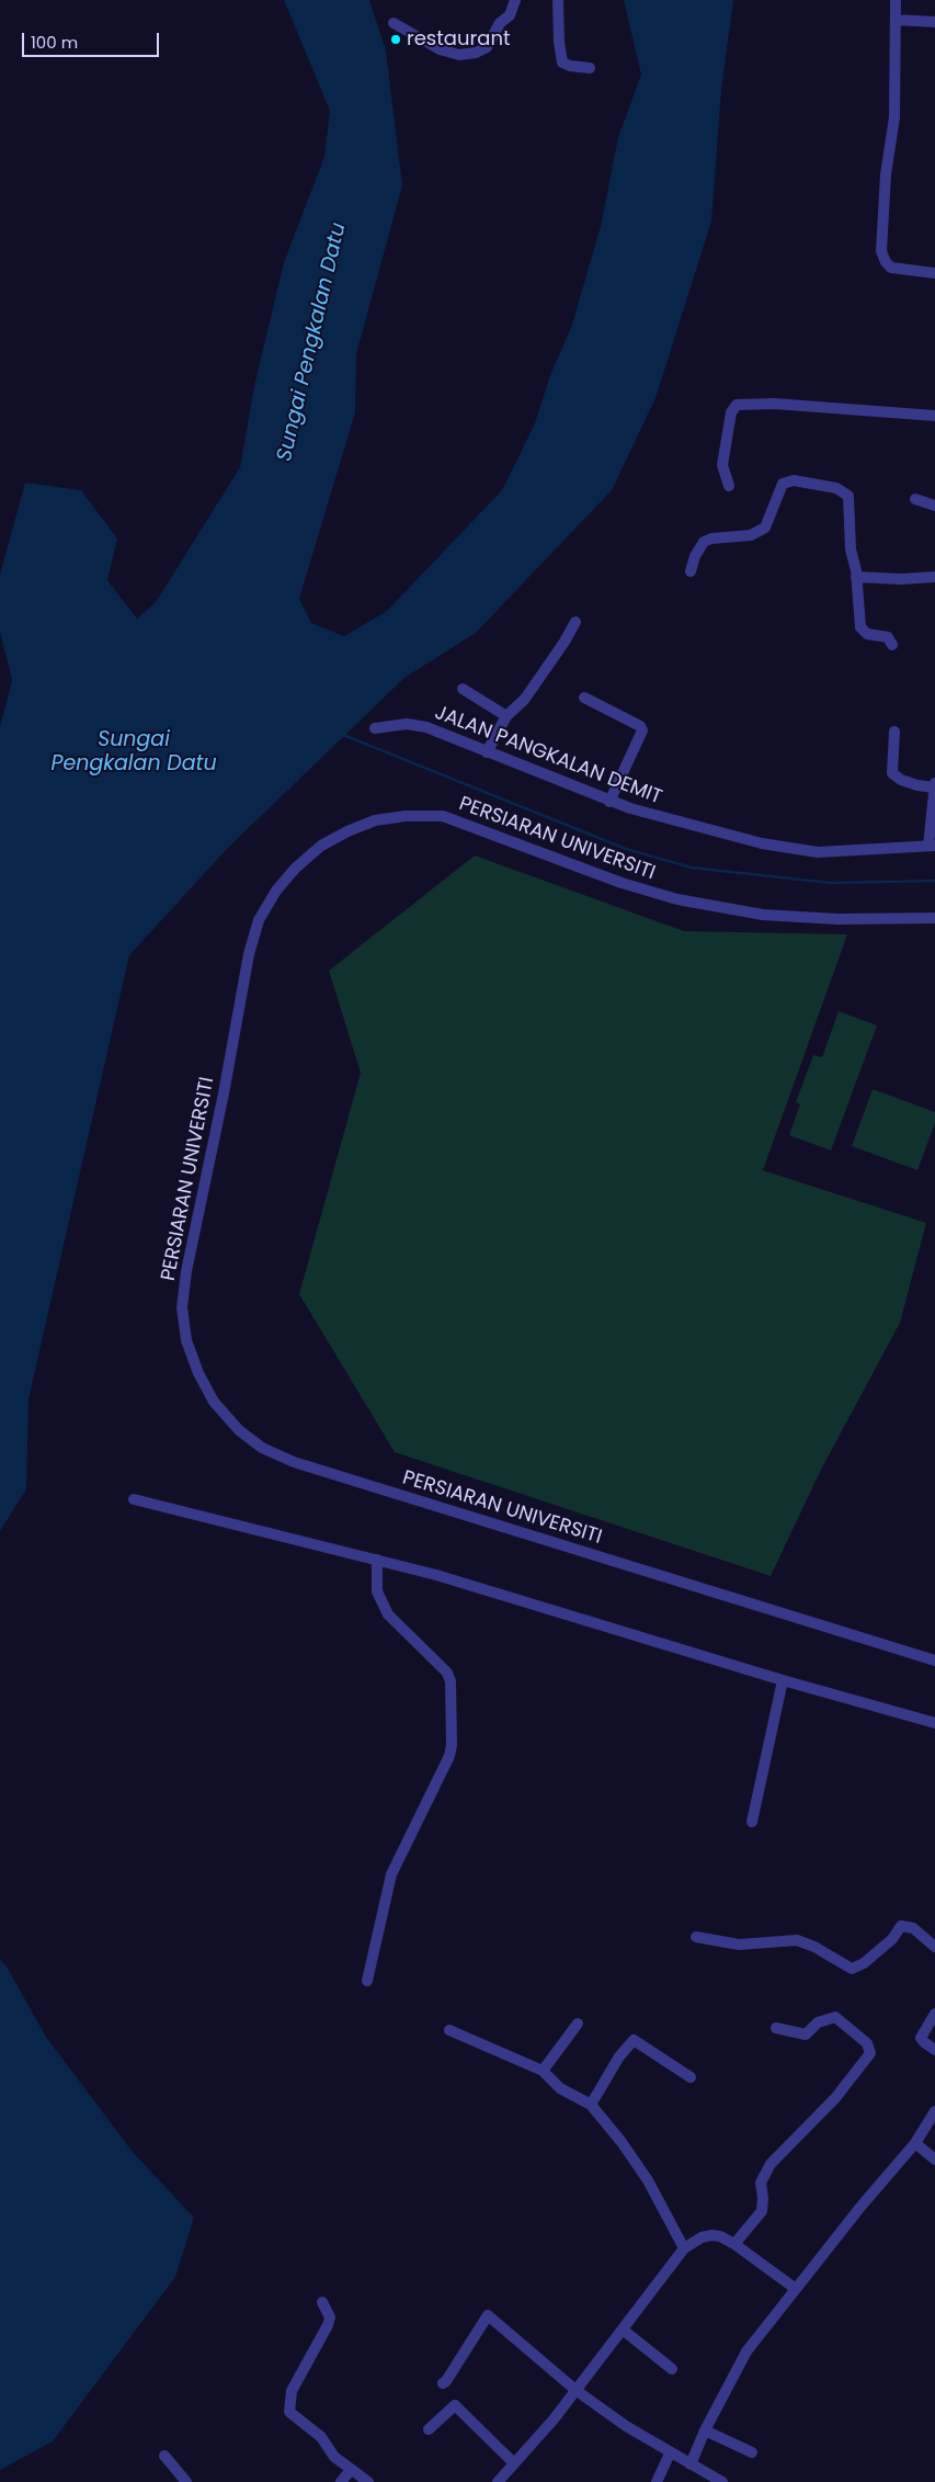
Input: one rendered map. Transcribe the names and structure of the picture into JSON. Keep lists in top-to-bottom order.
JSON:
{
  "streets": {
    "street": ["JALAN PANGKALAN DEMIT", "PERSIARAN UNIVERSITI"]
  },
  "water": ["Sungai Pengkalan Datu"],
  "places": ["restaurant"],
  "scale_bar": "100 m"
}
